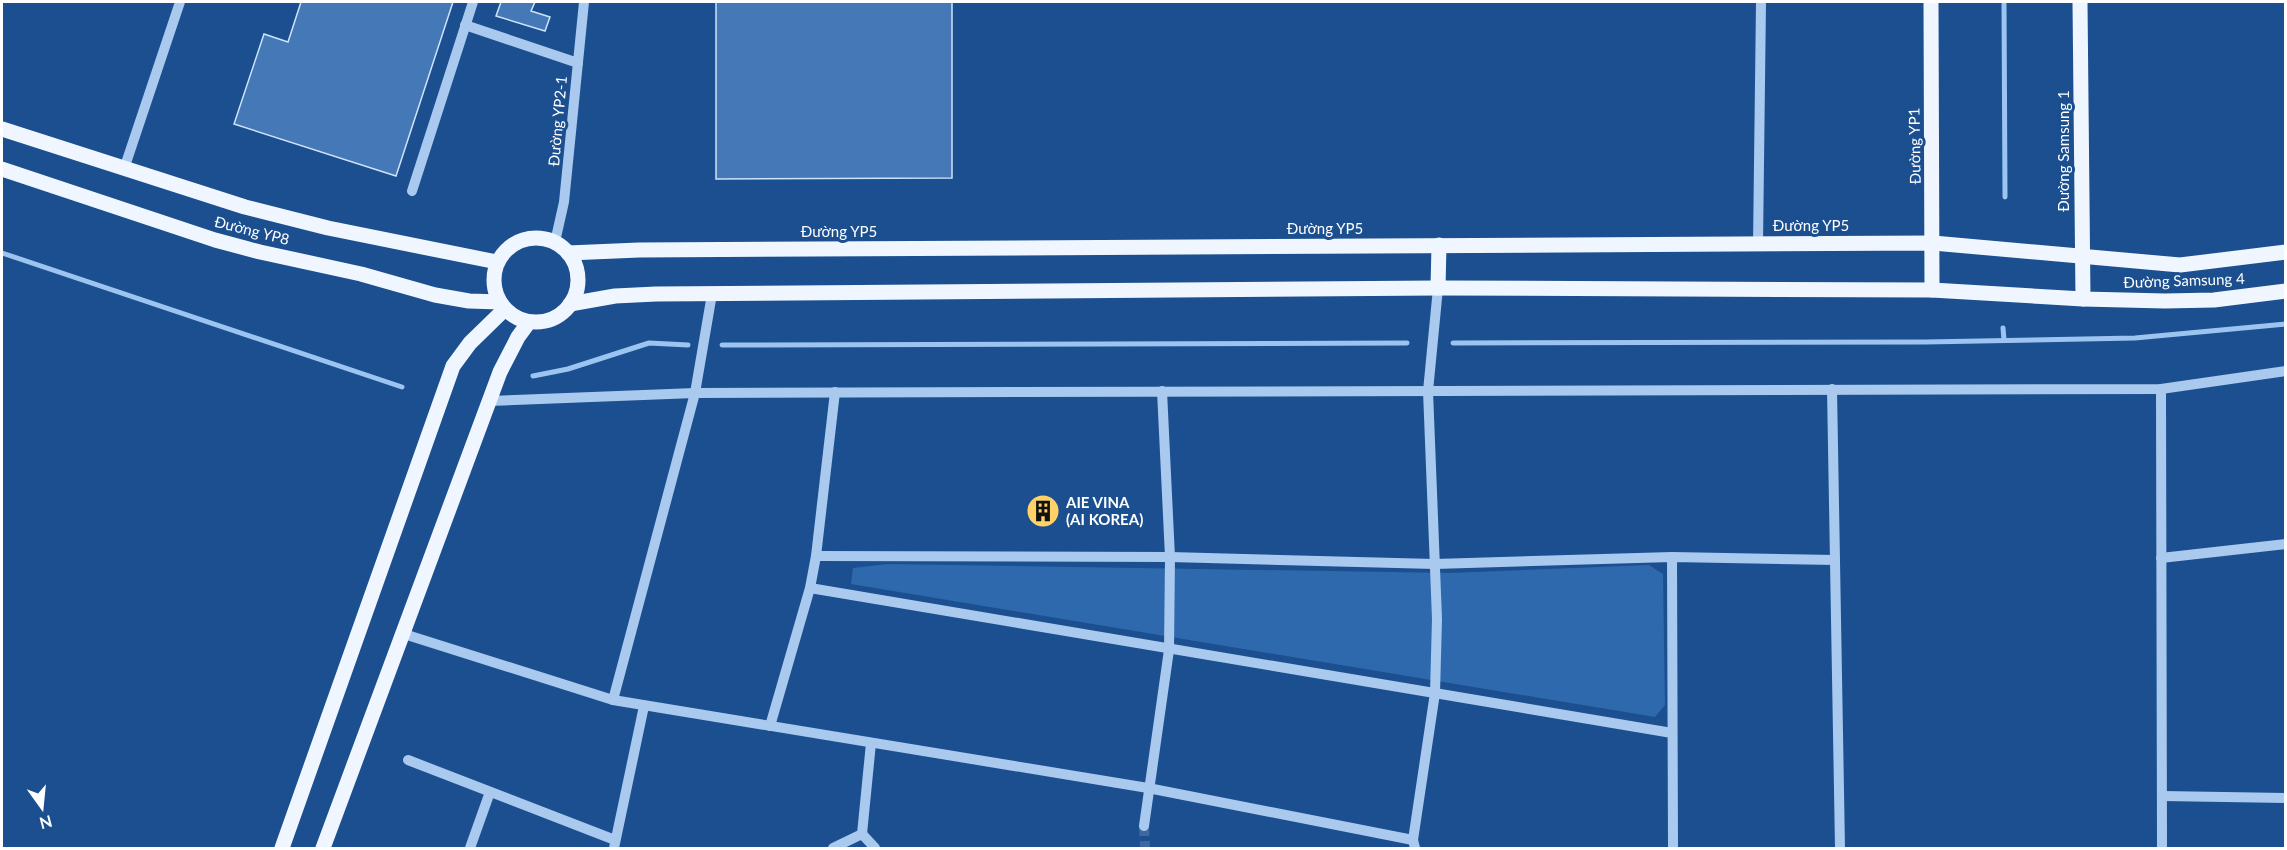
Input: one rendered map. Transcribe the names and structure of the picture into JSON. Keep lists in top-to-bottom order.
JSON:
{
  "streets": {
    "main road": [
      "Đường YP1",
      "Đường Samsung 1",
      "Đường YP5",
      "Đường YP8",
      "Đường Samsung 4"
    ],
    "street": ["Đường YP2-1"]
  },
  "crossings": [
    ["Đường YP2-1", "Đường YP5"],
    ["Đường YP2-1", "Đường YP8"],
    ["Đường YP1", "Đường YP5"],
    ["Đường Samsung 1", "Đường YP5"],
    ["Đường Samsung 1", "Đường Samsung 4"],
    ["Đường YP5", "Đường YP8"],
    ["Đường YP5", "Đường Samsung 4"]
  ],
  "places": {
    "building": ["AIE VINA (AI KOREA)"]
  },
  "north": "bottom"
}
